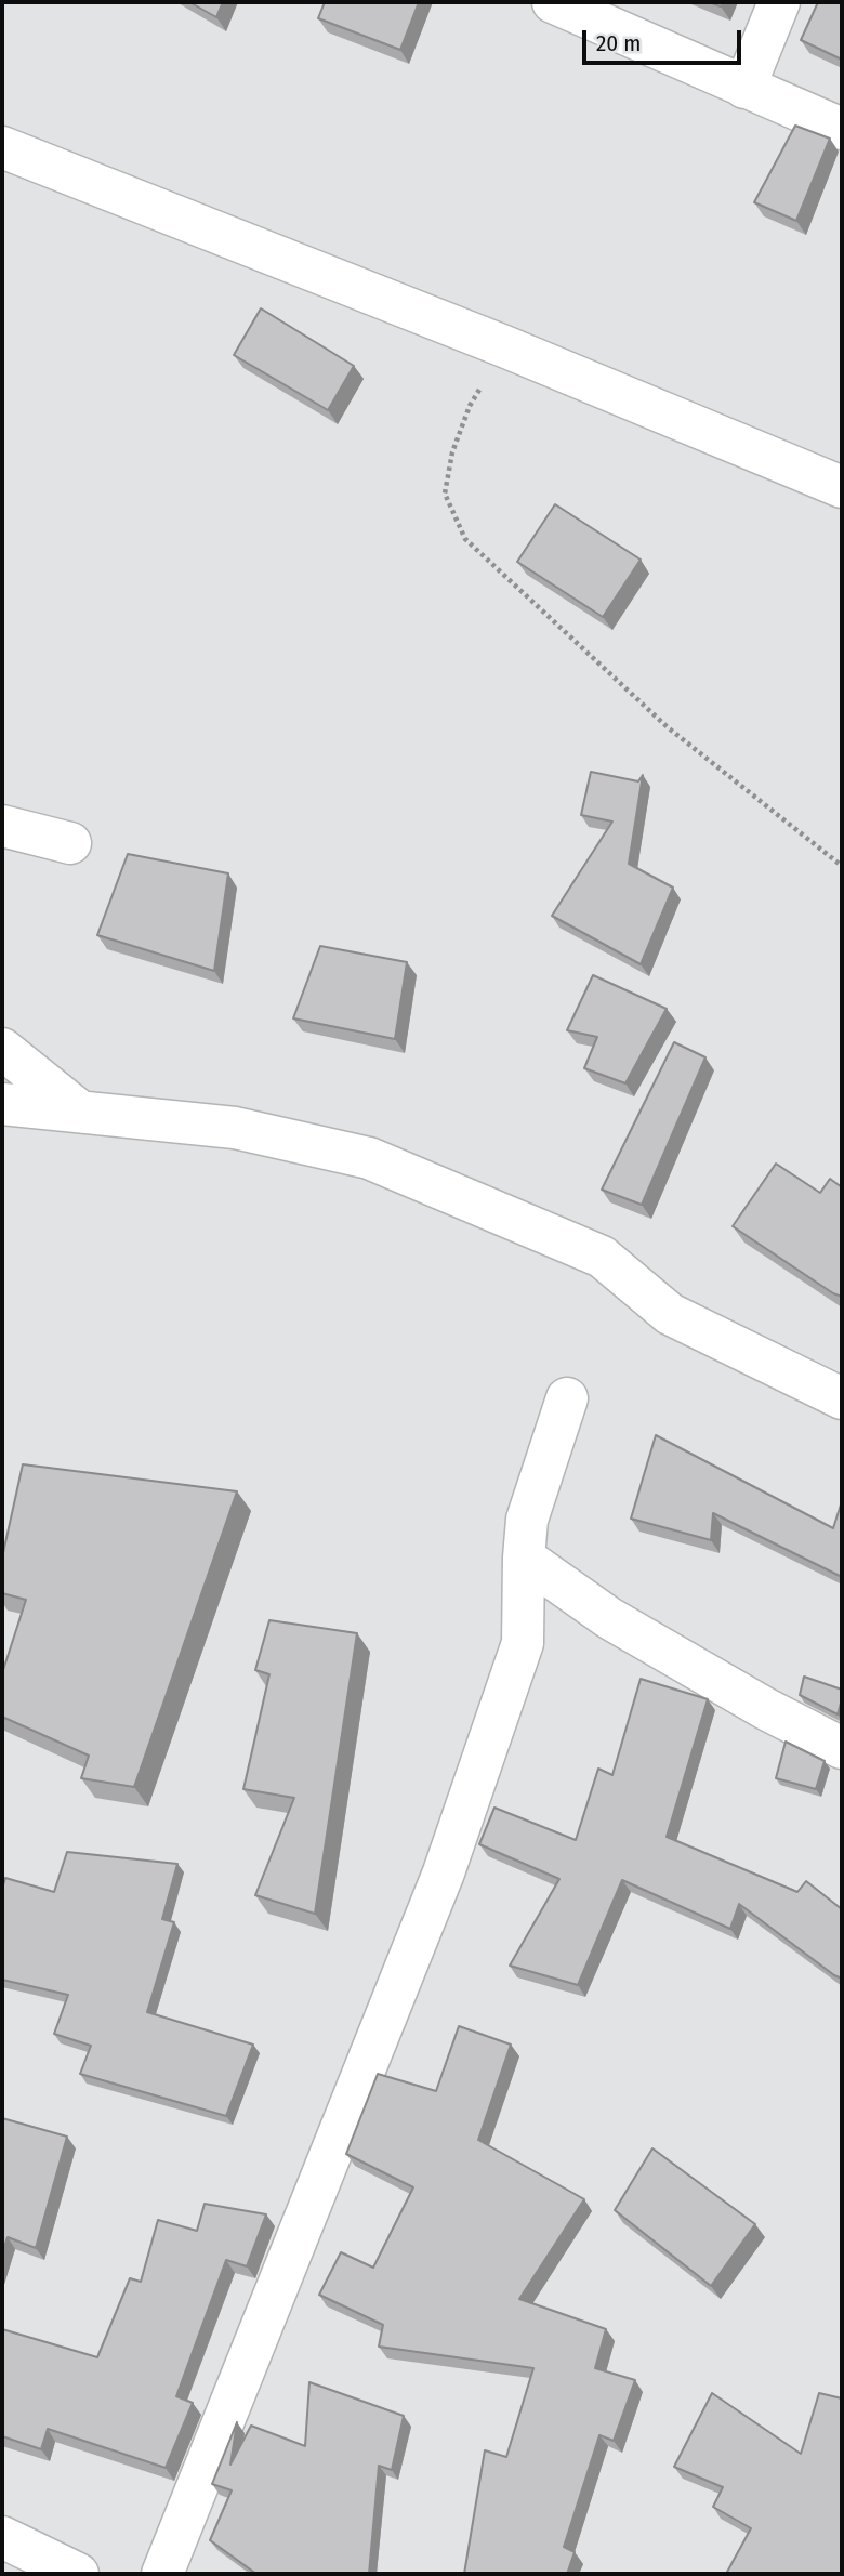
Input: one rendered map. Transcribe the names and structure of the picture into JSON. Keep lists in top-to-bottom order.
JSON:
{
  "scale_bar": "20 m"
}
